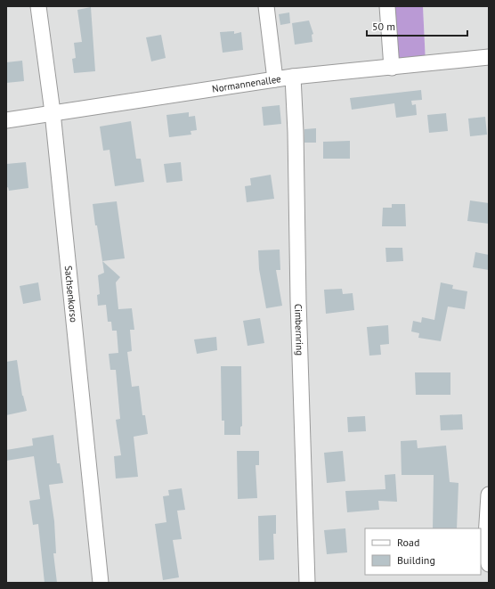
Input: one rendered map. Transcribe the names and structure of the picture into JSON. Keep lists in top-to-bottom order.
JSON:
{
  "streets": {
    "street": ["Normannenallee", "Sachsenkorso", "Cimbernring"]
  },
  "crossings": [
    ["Normannenallee", "Sachsenkorso"],
    ["Normannenallee", "Cimbernring"]
  ],
  "legend": ["Road", "Building"],
  "scale_bar": "50 m"
}
